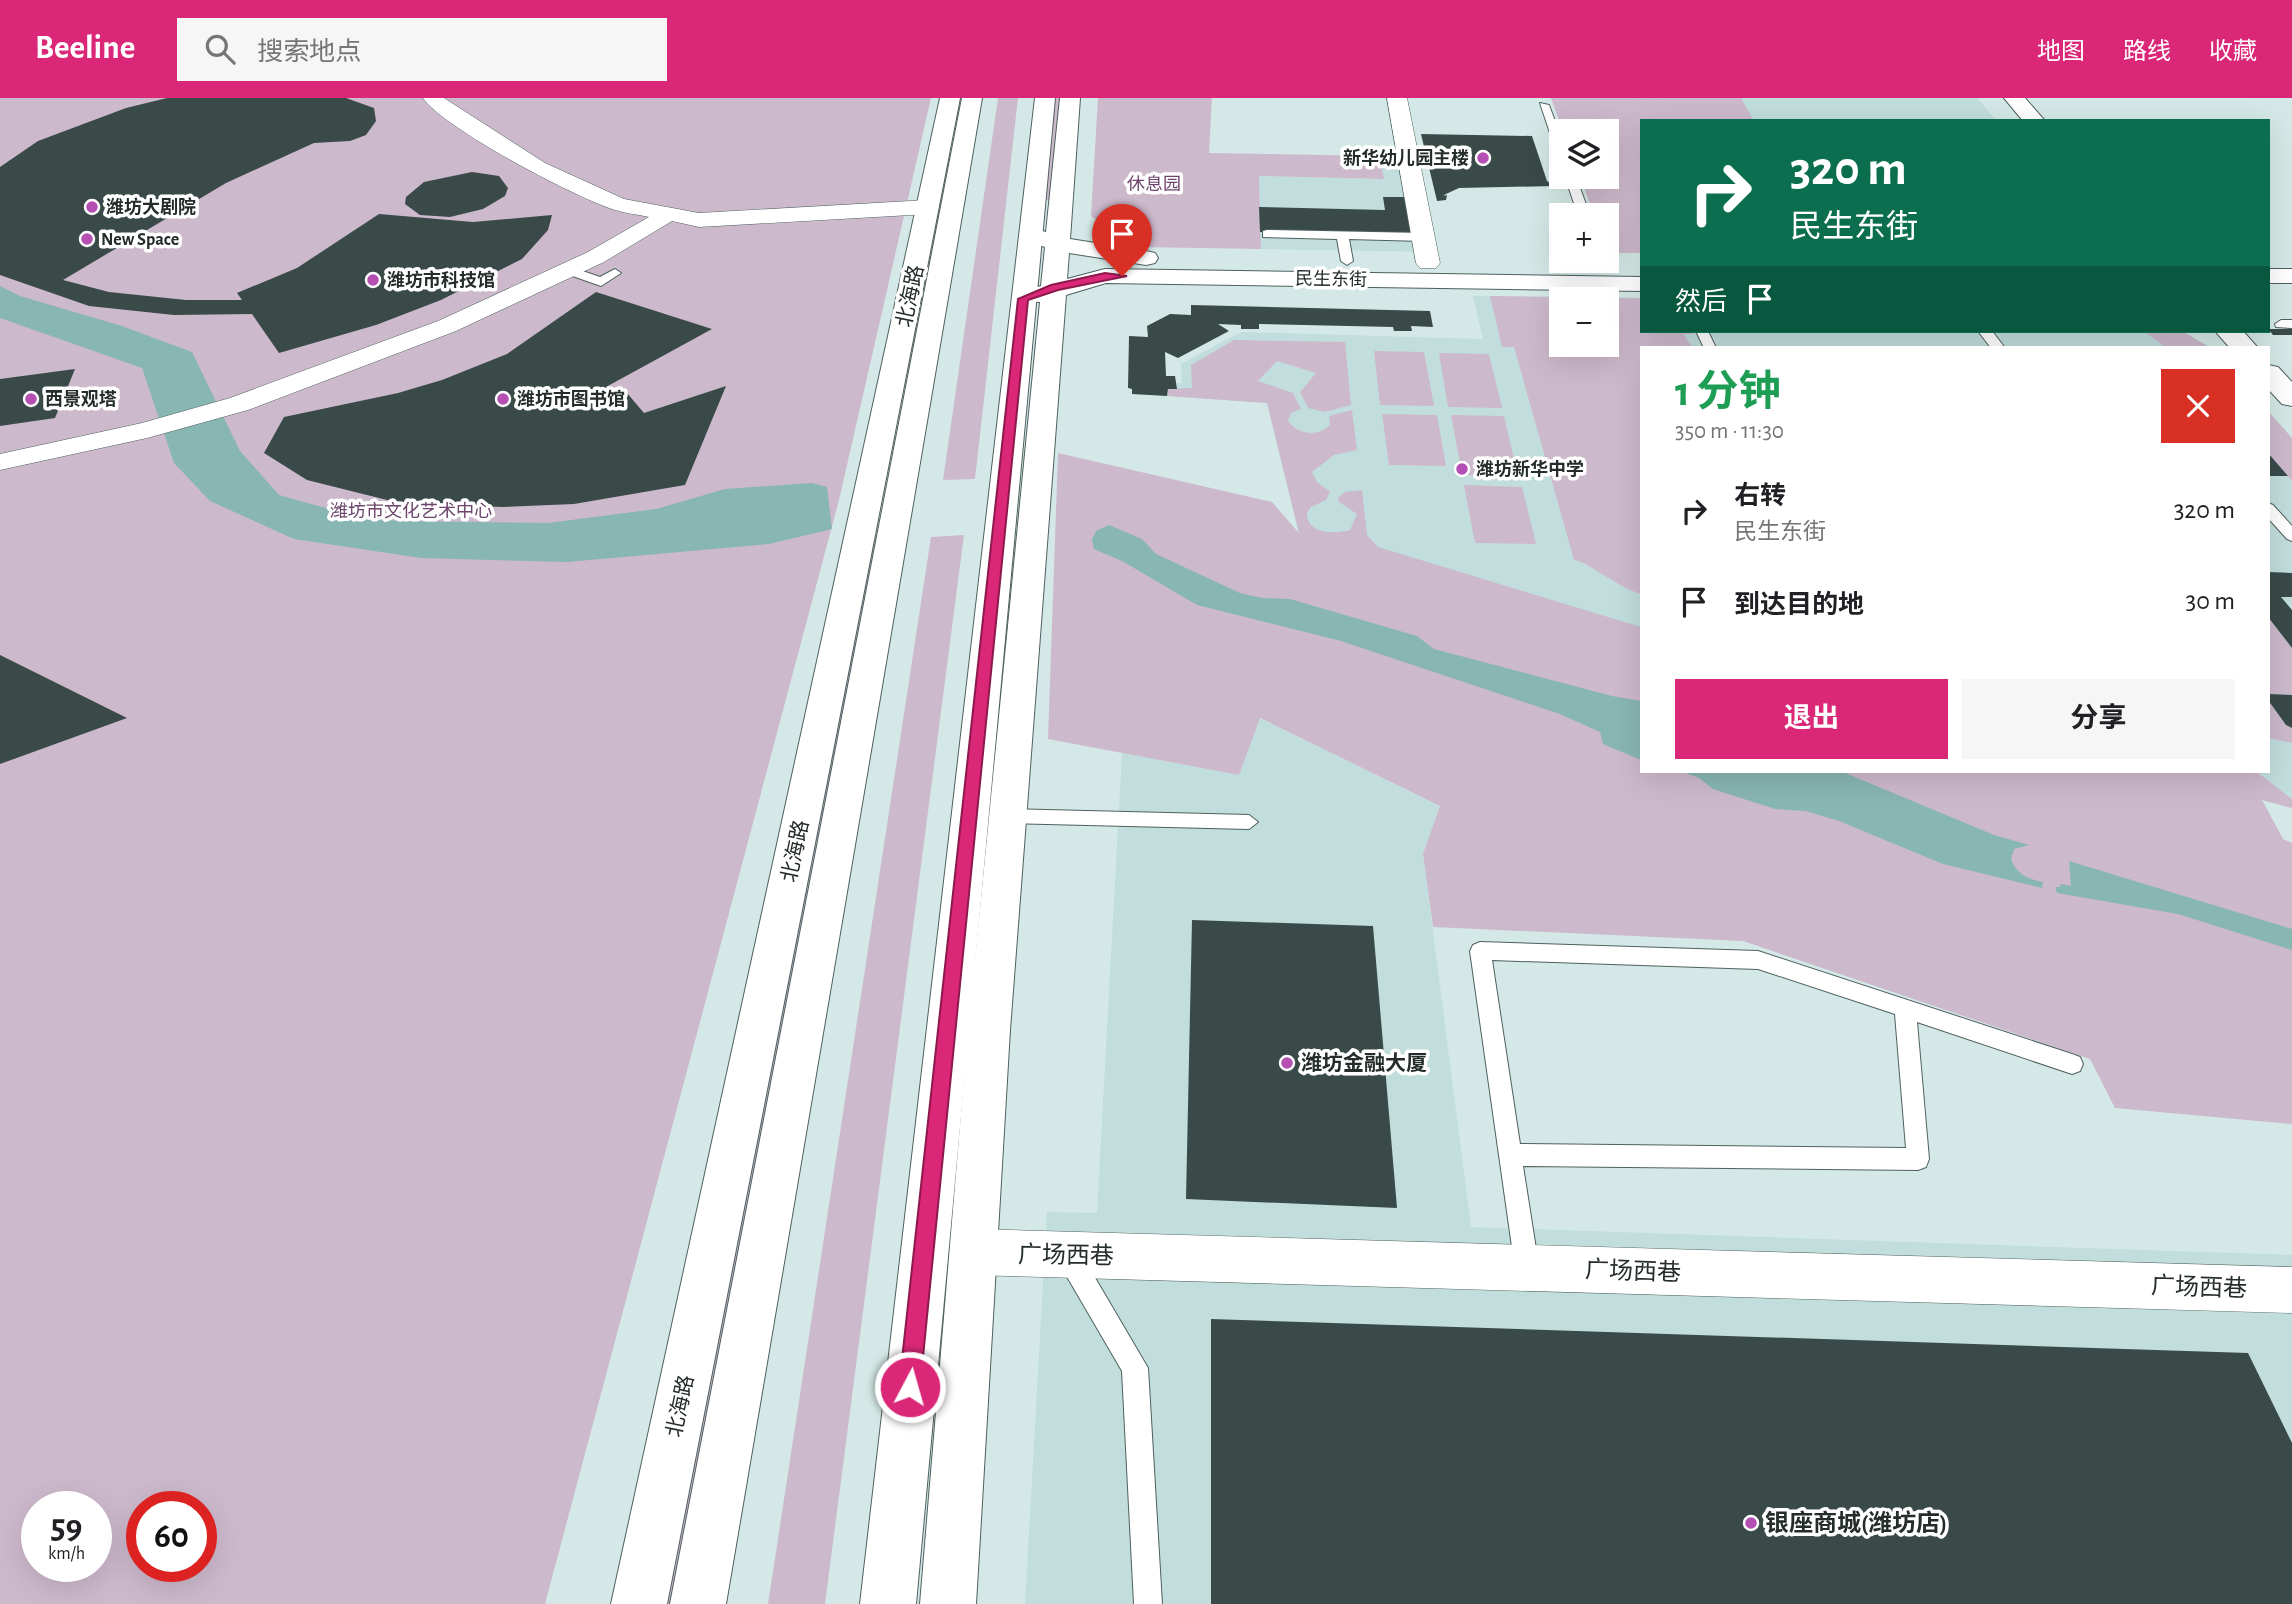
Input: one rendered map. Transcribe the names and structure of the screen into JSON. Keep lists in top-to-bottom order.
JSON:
{
  "streets": {
    "main road": ["民生东街", "北海路"],
    "street": ["广场西巷"]
  },
  "parks": ["休息园", "潍坊市文化艺术中心"],
  "places": [
    "新华幼儿园主楼",
    "潍坊大剧院",
    "New Space",
    "潍坊市科技馆",
    "西景观塔",
    "潍坊市图书馆",
    "潍坊新华中学",
    "潍坊金融大厦",
    "银座商城(潍坊店)"
  ],
  "page": {
    "header": "Beeline",
    "search": "搜索地点",
    "nav": ["地图", "路线", "收藏"],
    "map_buttons": ["+", "−"],
    "turn": ["320 m", "民生东街"],
    "then": "然后",
    "heading": ["1 分钟", "350 m · 11:30"],
    "list": [
      {
        "name": "右转",
        "note": "民生东街",
        "value": "320 m"
      },
      {
        "name": "到达目的地",
        "value": "30 m"
      }
    ],
    "buttons": ["退出", "分享"],
    "speed": "59 km/h",
    "limit": "60"
  }
}
